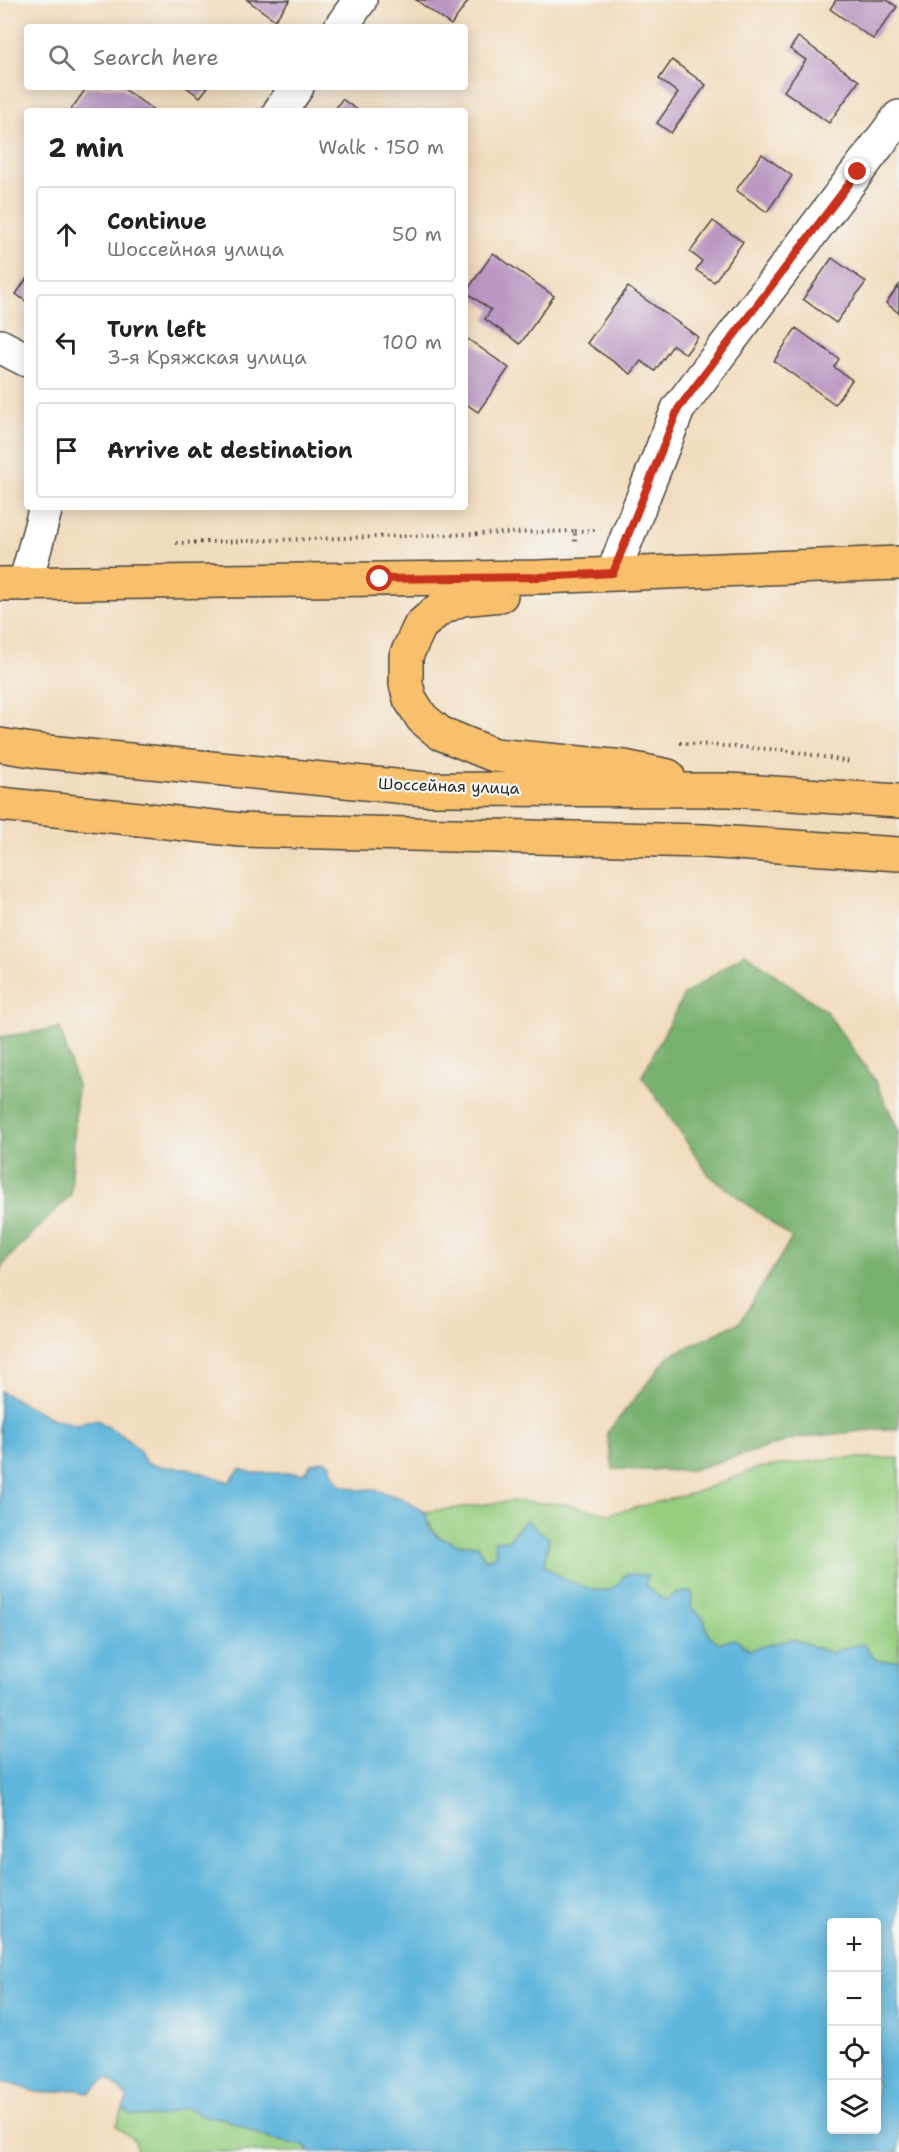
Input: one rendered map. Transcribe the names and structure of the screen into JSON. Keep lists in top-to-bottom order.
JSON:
{
  "streets": {
    "main road": ["Шоссейная улица"]
  },
  "page": {
    "search": "Search here",
    "heading": ["2 min", "Walk · 150 m"],
    "list": [
      ["Continue", "Шоссейная улица", "50 m"],
      ["Turn left", "3-я Кряжская улица", "100 m"],
      "Arrive at destination"
    ],
    "map_buttons": ["+", "−"]
  }
}
